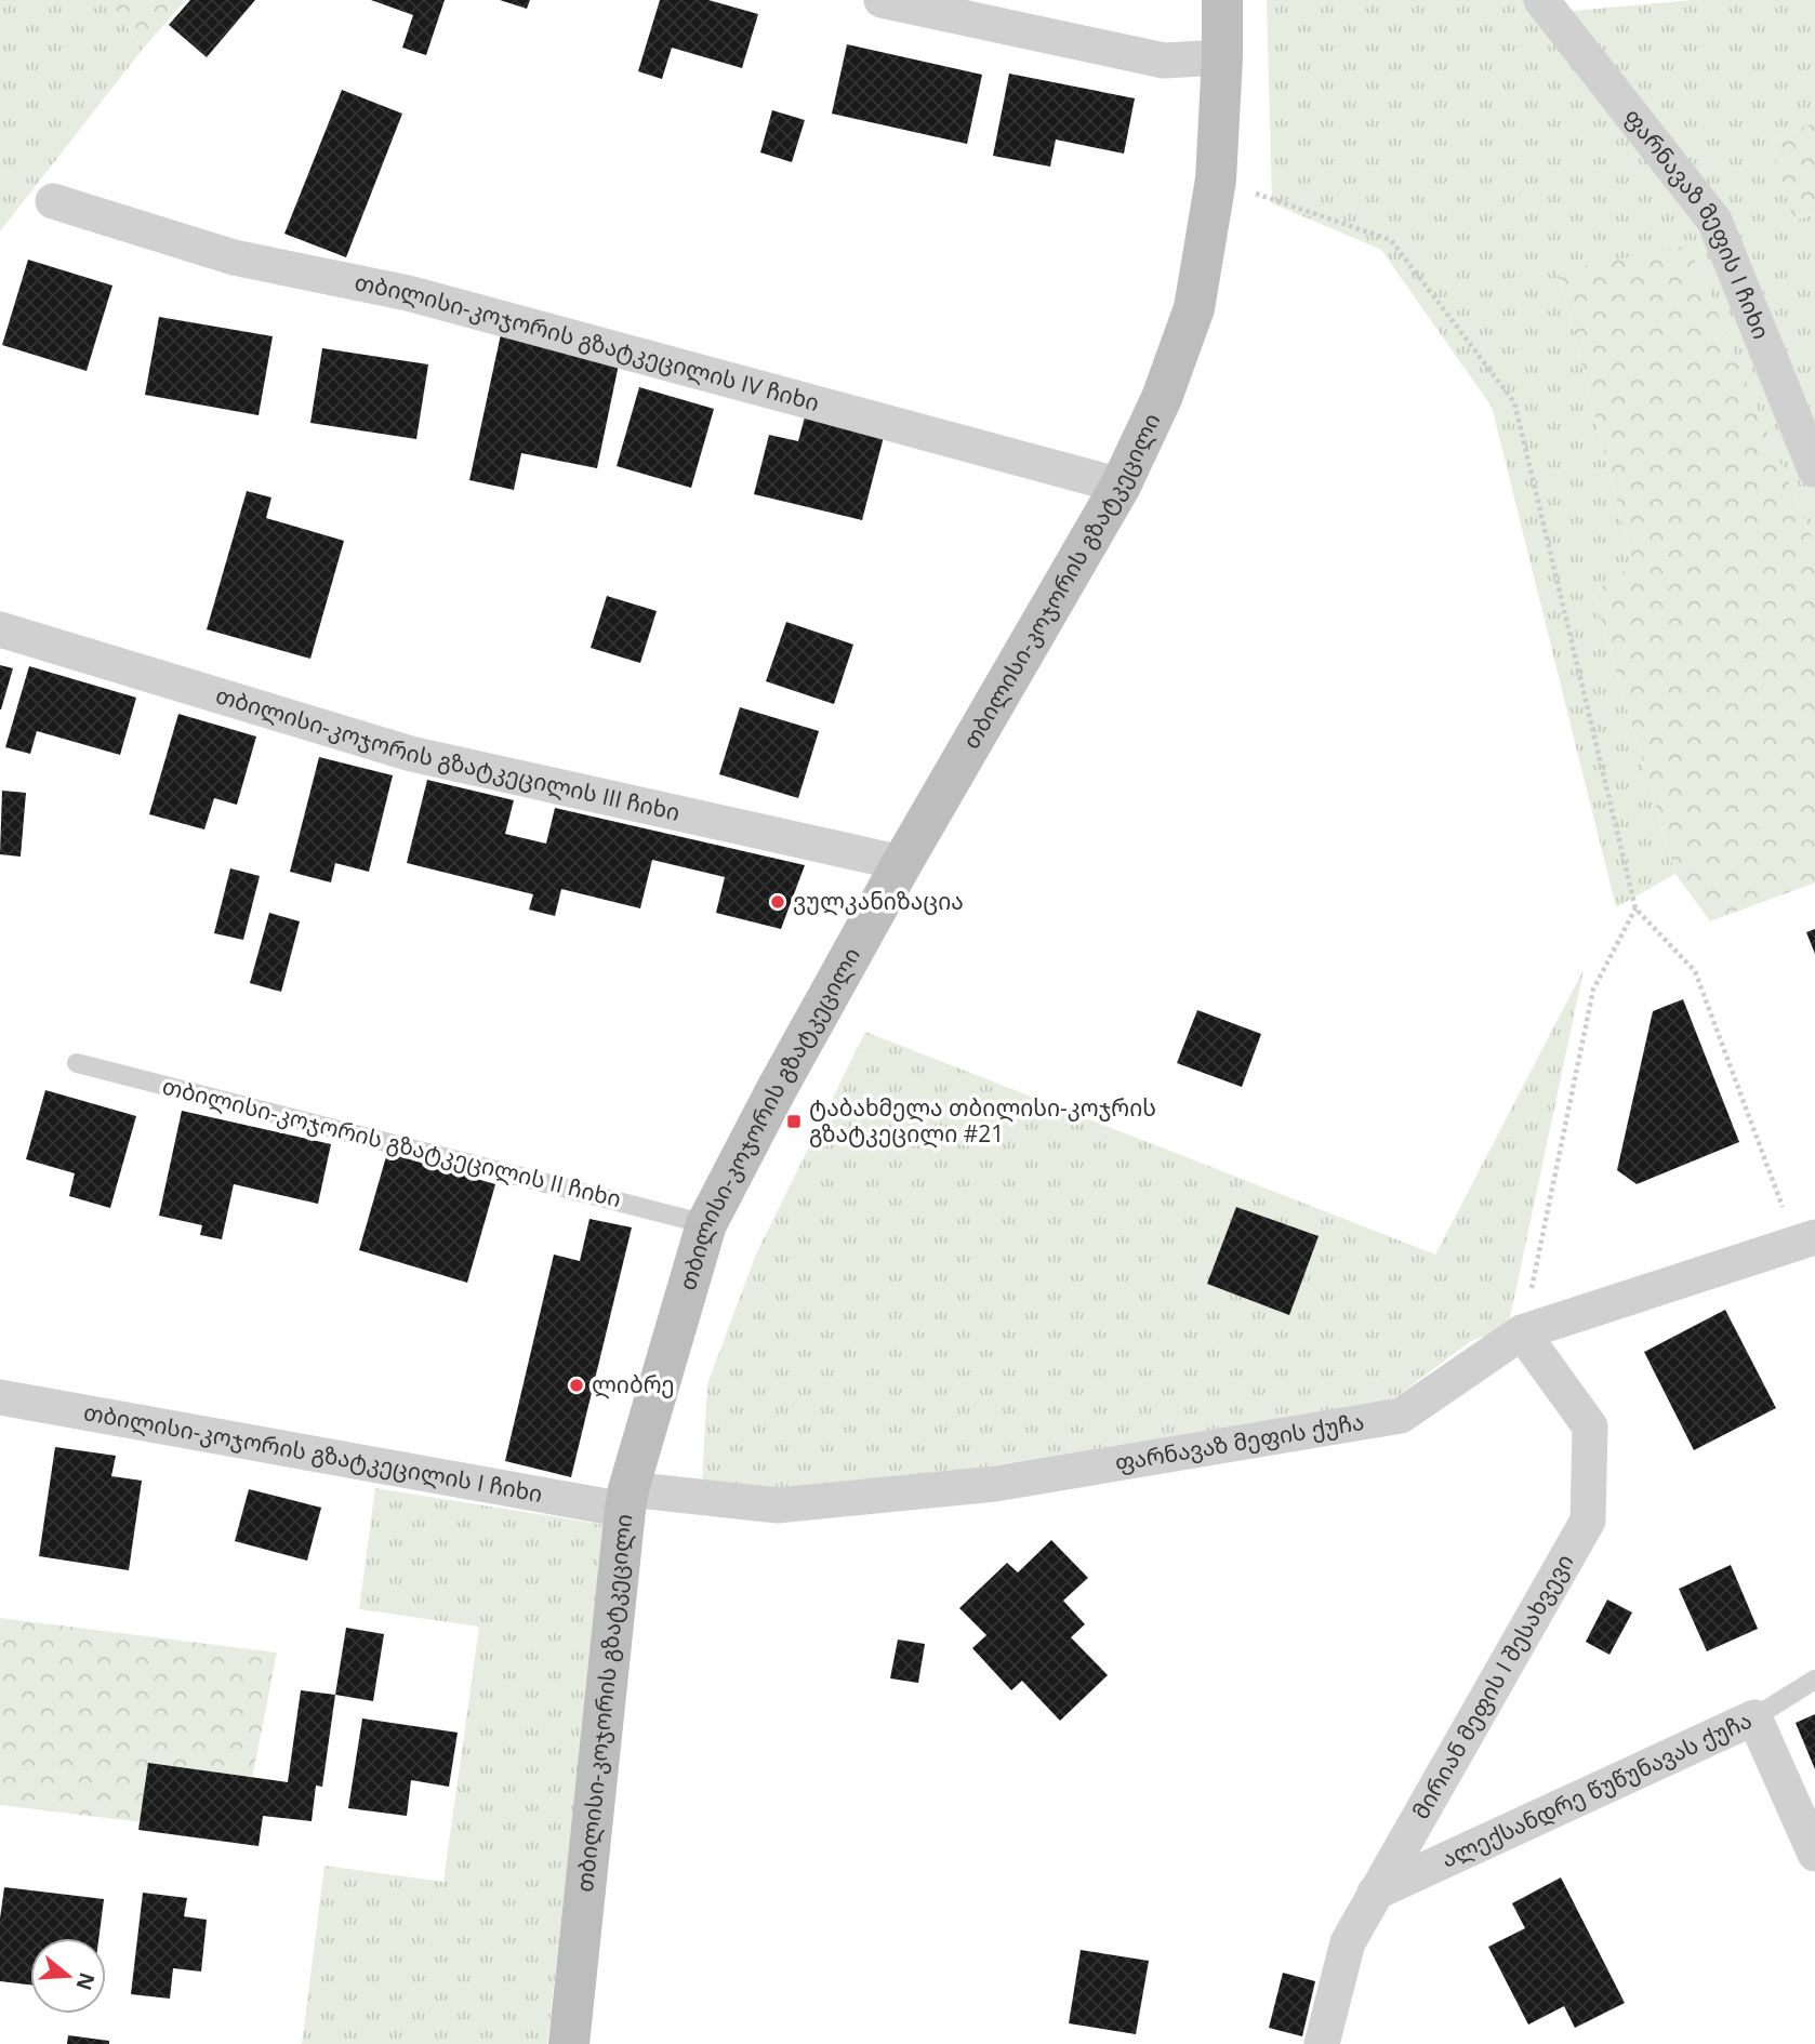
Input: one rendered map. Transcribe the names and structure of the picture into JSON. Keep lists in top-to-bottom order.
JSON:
{
  "streets": {
    "main road": ["თბილისი-კოჯორის გზატკეცილი"],
    "street": [
      "ფარნავაზ მეფის I ჩიხი",
      "თბილისი-კოჯორის გზატკეცილის IV ჩიხი",
      "თბილისი-კოჯორის გზატკეცილის III ჩიხი",
      "ფარნავაზ მეფის ქუჩა",
      "თბილისი-კოჯორის გზატკეცილის I ჩიხი",
      "მირიან მეფის I შესახვევი",
      "ალექსანდრე წუწუნავას ქუჩა"
    ],
    "lane": ["თბილისი-კოჯორის გზატკეცილის II ჩიხი"]
  },
  "crossings": [
    ["თბილისი-კოჯორის გზატკეცილის IV ჩიხი", "თბილისი-კოჯორის გზატკეცილი"],
    ["თბილისი-კოჯორის გზატკეცილი", "თბილისი-კოჯორის გზატკეცილის III ჩიხი"],
    ["თბილისი-კოჯორის გზატკეცილი", "თბილისი-კოჯორის გზატკეცილის II ჩიხი"],
    ["თბილისი-კოჯორის გზატკეცილი", "ფარნავაზ მეფის ქუჩა"],
    ["თბილისი-კოჯორის გზატკეცილი", "თბილისი-კოჯორის გზატკეცილის I ჩიხი"],
    ["ფარნავაზ მეფის ქუჩა", "თბილისი-კოჯორის გზატკეცილის I ჩიხი"],
    ["ფარნავაზ მეფის ქუჩა", "მირიან მეფის I შესახვევი"],
    ["მირიან მეფის I შესახვევი", "ალექსანდრე წუწუნავას ქუჩა"]
  ],
  "places": {
    "other": ["ვულკანიზაცია", "ლიბრე"],
    "transit": ["ტაბახმელა თბილისი-კოჯრის გზატკეცილი #21"]
  },
  "north": "right"
}
